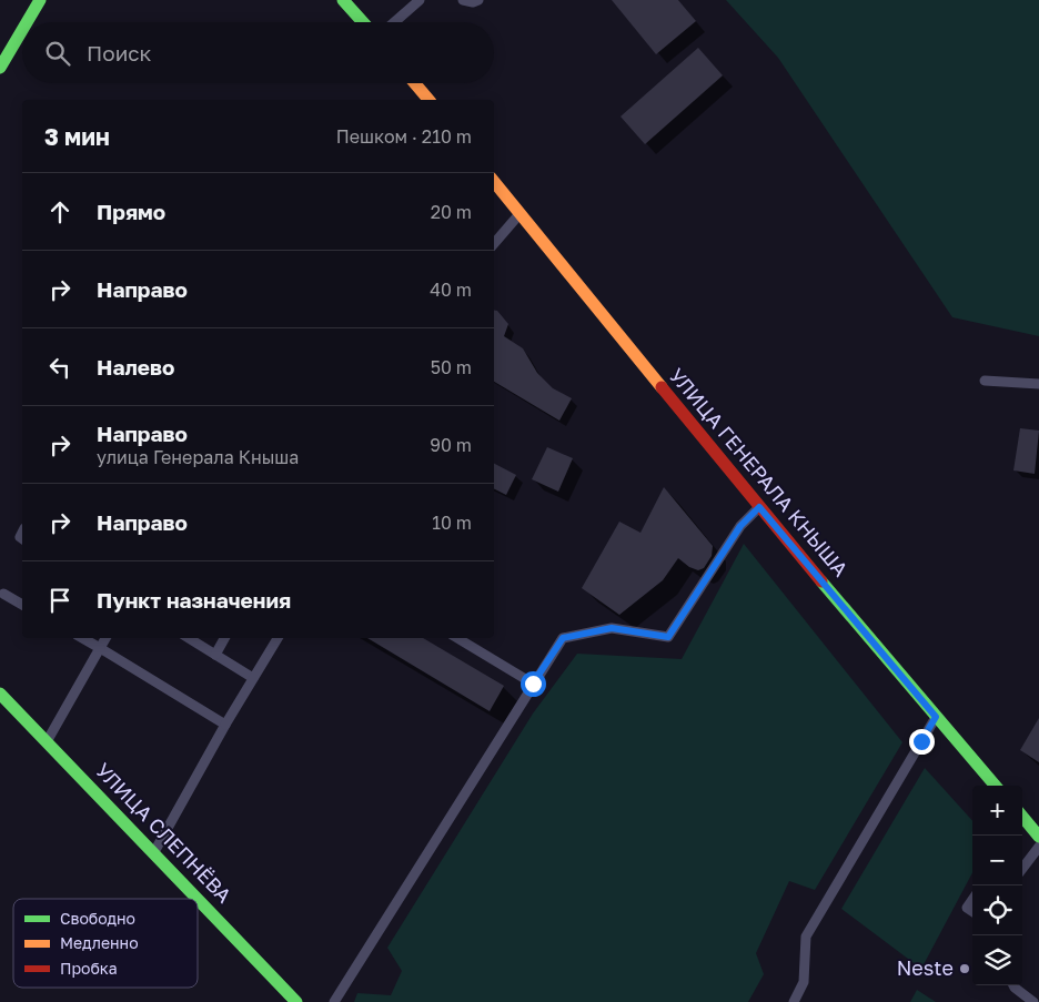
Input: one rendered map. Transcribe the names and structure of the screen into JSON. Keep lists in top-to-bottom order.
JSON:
{
  "streets": {
    "street": ["УЛИЦА ГЕНЕРАЛА КНЫША", "УЛИЦА СЛЕПНЁВА"]
  },
  "places": ["Neste"],
  "legend": ["Свободно", "Медленно", "Пробка"],
  "page": {
    "search": "Поиск",
    "heading": ["3 мин", "Пешком · 210 m"],
    "list": [
      ["Прямо", "20 m"],
      ["Направо", "40 m"],
      ["Налево", "50 m"],
      ["Направо", "улица Генерала Кныша", "90 m"],
      ["Направо", "10 m"],
      "Пункт назначения"
    ],
    "map_buttons": ["+", "−"]
  }
}
